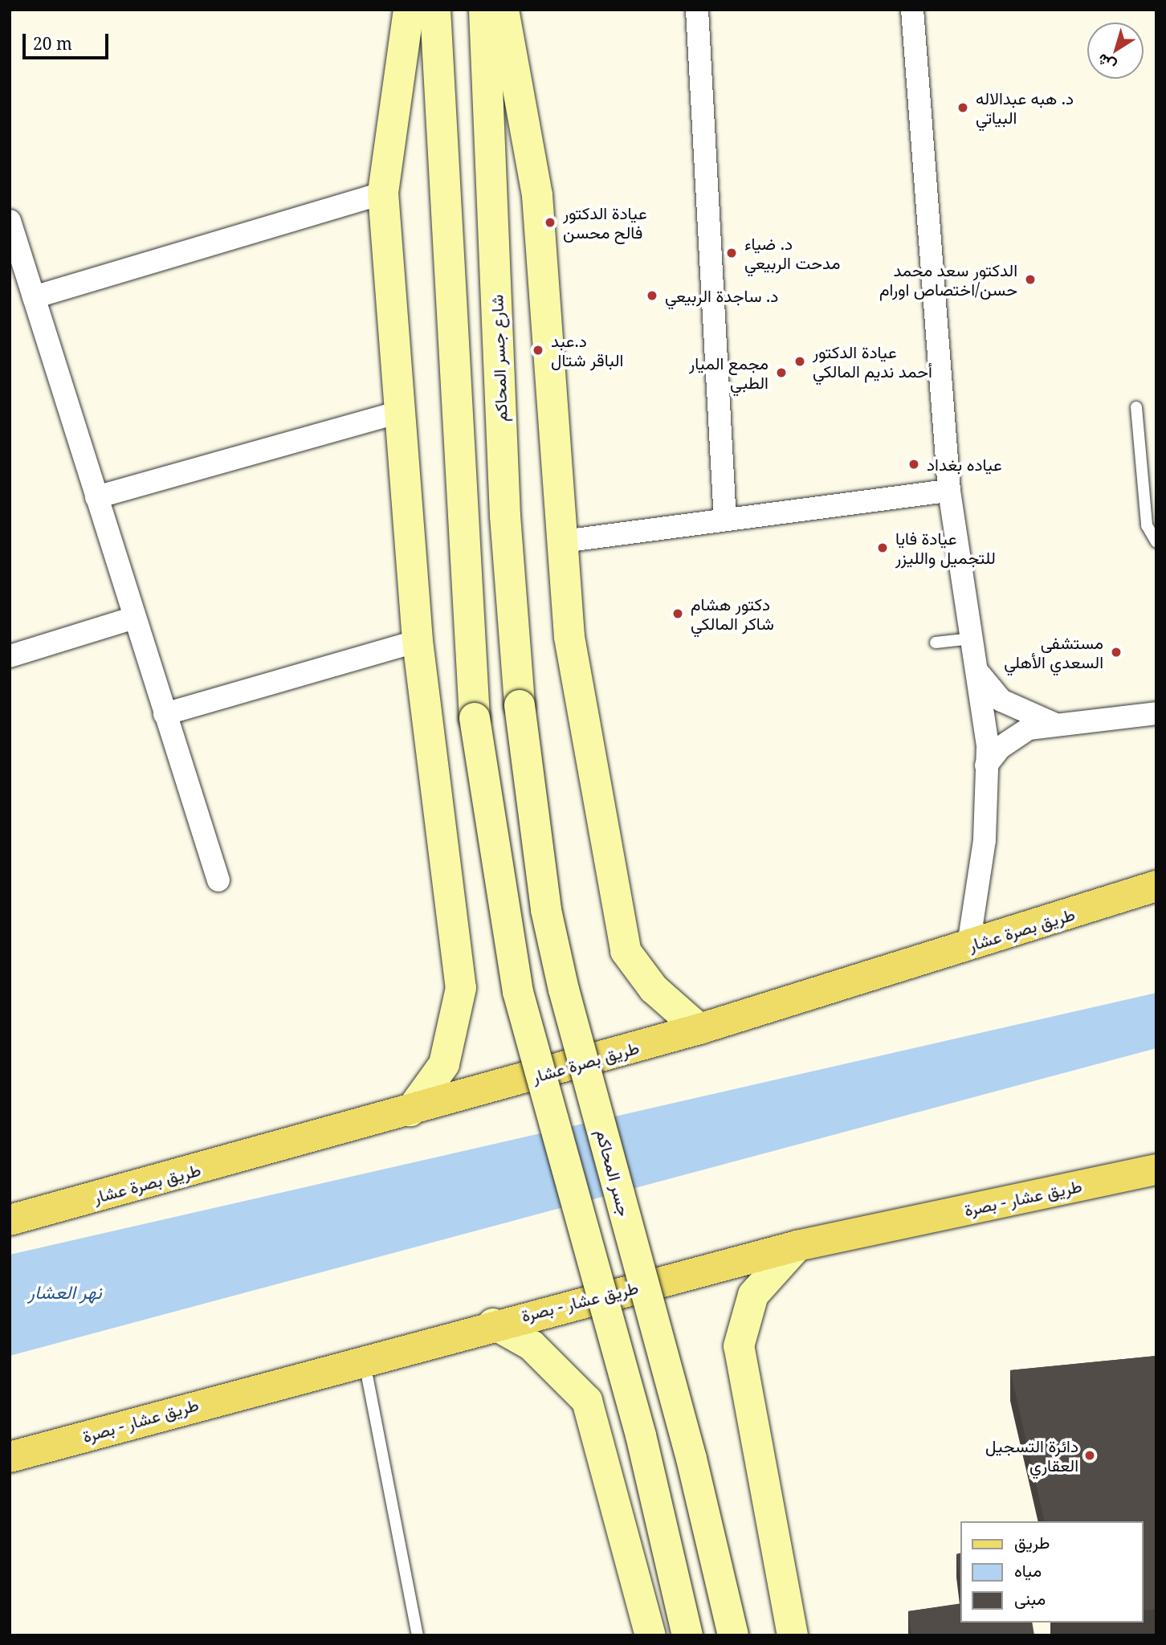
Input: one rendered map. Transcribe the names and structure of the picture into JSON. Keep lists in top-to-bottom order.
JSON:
{
  "streets": {
    "main road": [
      "شارع جسر المحاكم",
      "طريق بصرة عشار",
      "جسر المحاكم",
      "طريق عشار - بصرة"
    ]
  },
  "crossings": [
    ["شارع جسر المحاكم", "جسر المحاكم"]
  ],
  "water": ["نهر العشار"],
  "places": [
    "د. هبه عبدالاله البياتي",
    "عيادة الدكتور فالح محسن",
    "د. ضياء مدحت الربيعي",
    "الدكتور سعد محمد حسن/اختصاص اورام",
    "د. ساجدة الربيعي",
    "د.عبد الباقر شتال",
    "عيادة الدكتور أحمد نديم المالكي",
    "مجمع الميار الطبي",
    "عياده بغداد",
    "عيادة فايا للتجميل والليزر",
    "دكتور هشام شاكر المالكي",
    "مستشفى السعدي الأهلي",
    "دائرة التسجيل العقاري"
  ],
  "legend": ["طريق", "مياه", "مبنى"],
  "scale_bar": "20 m",
  "north": "bottom left"
}
